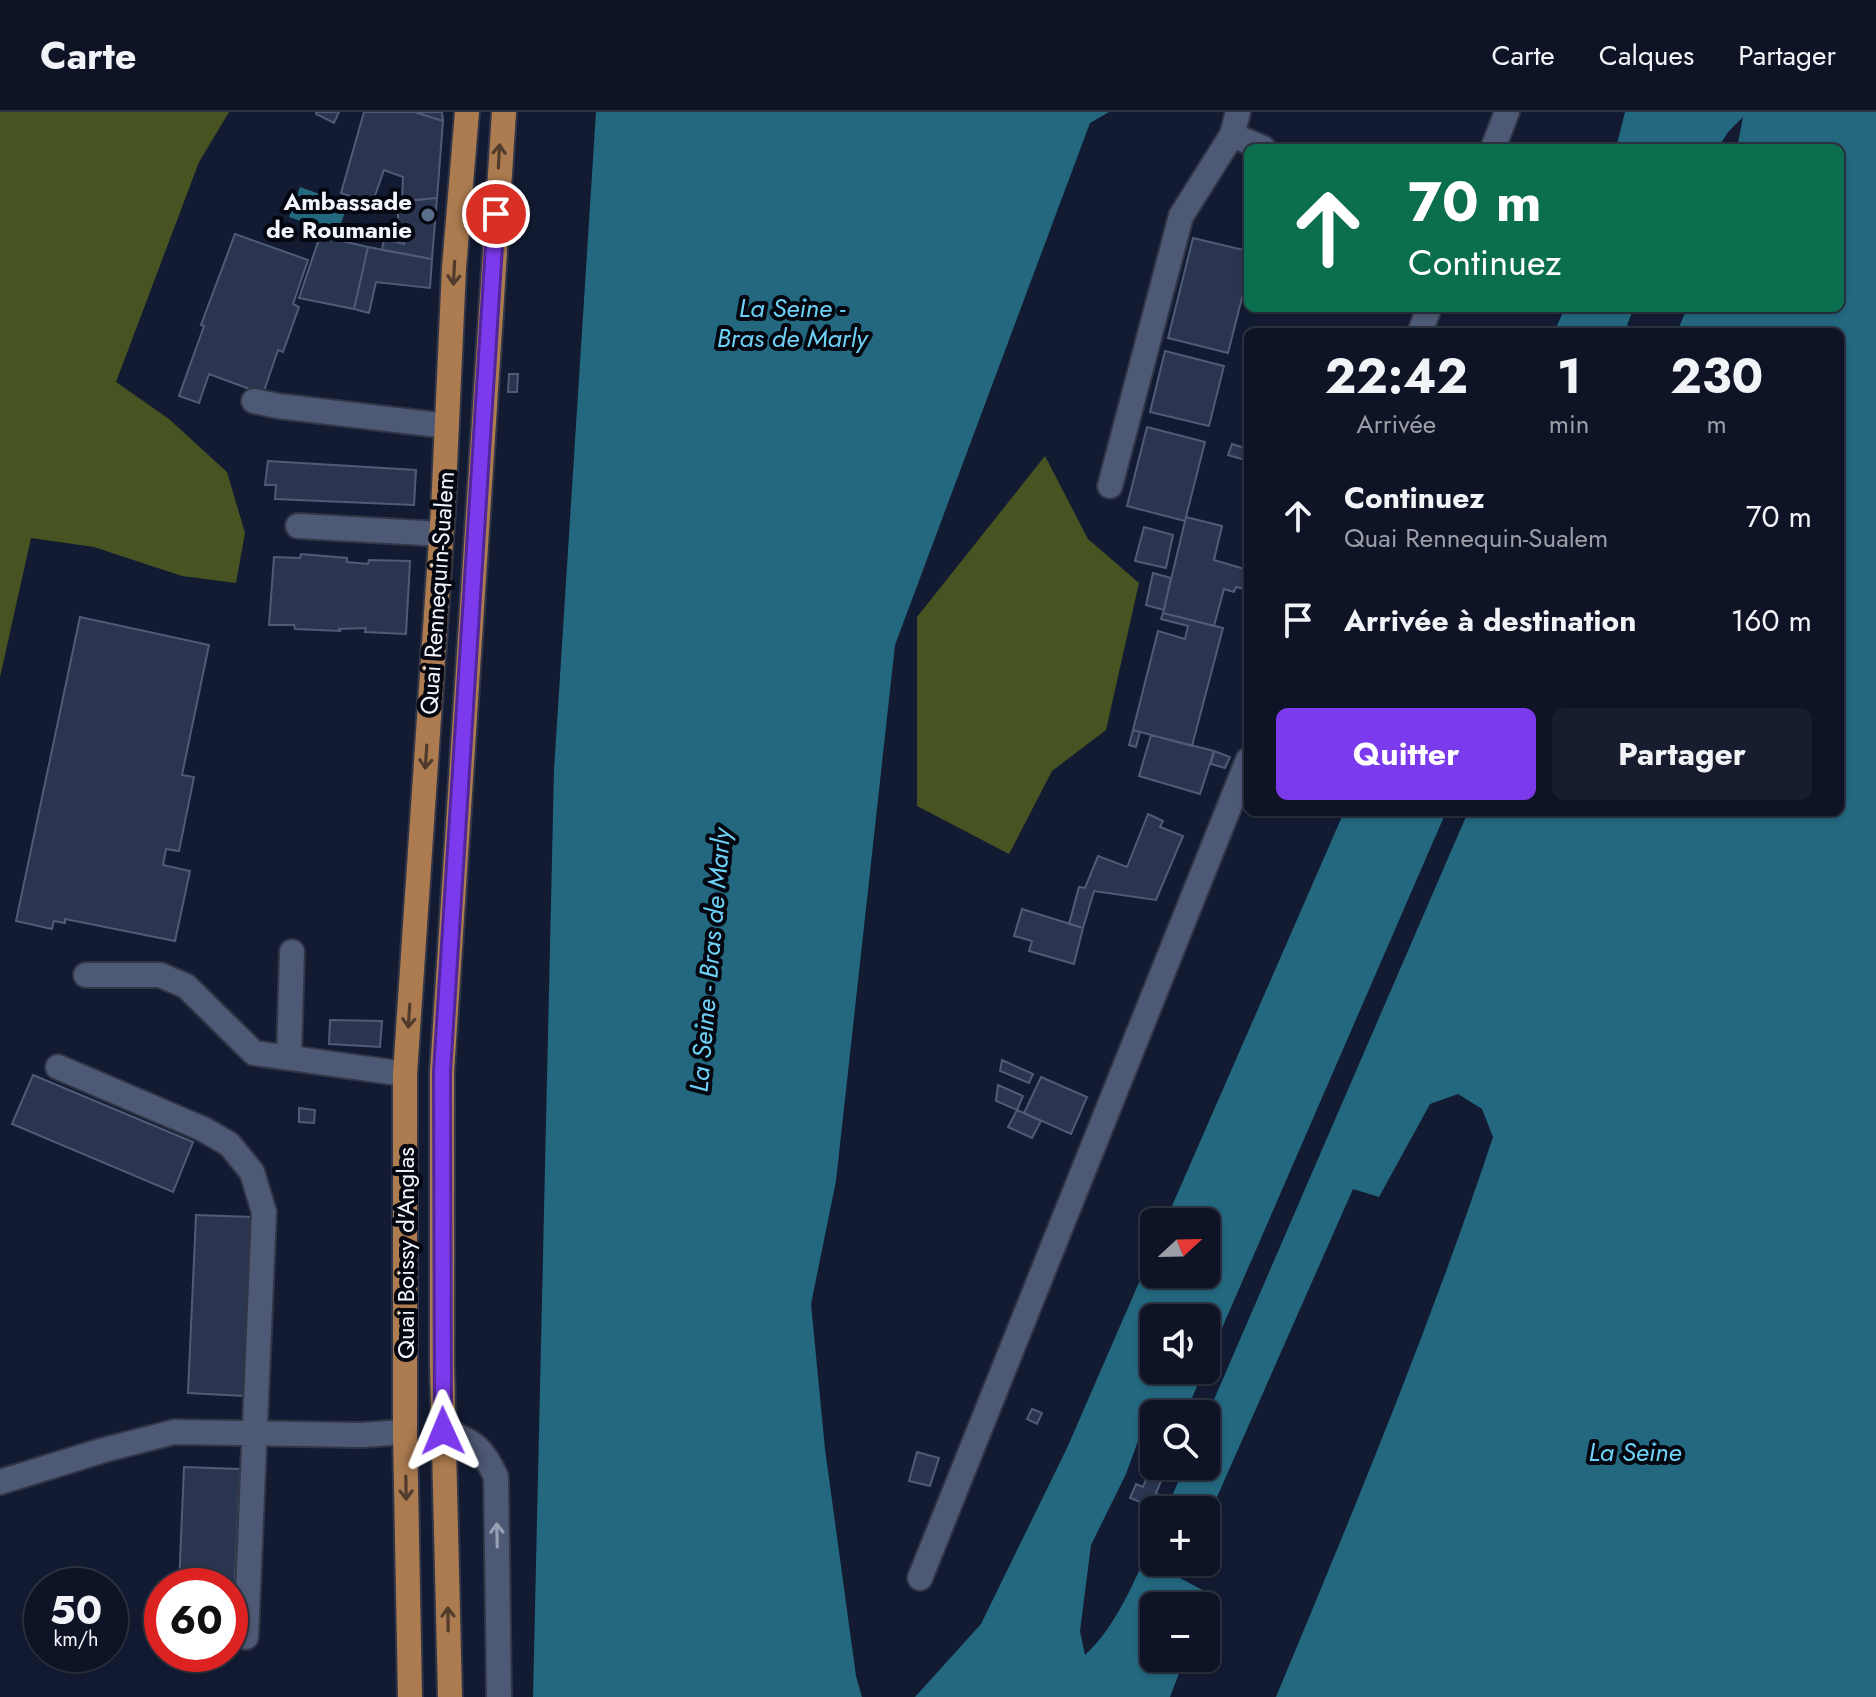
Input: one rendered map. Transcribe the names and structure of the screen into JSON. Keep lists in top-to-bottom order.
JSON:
{
  "streets": {
    "main road": ["Quai Rennequin-Sualem", "Quai Boissy d'Anglas"]
  },
  "crossings": [
    ["Quai Rennequin-Sualem", "Quai Boissy d'Anglas"]
  ],
  "water": ["La Seine - Bras de Marly", "La Seine"],
  "places": ["Ambassade de Roumanie"],
  "north": "right",
  "page": {
    "header": "Carte",
    "nav": ["Carte", "Calques", "Partager"],
    "turn": ["70 m", "Continuez"],
    "eta": [
      "22:42",
      "Arrivée",
      "1",
      "min",
      "230",
      "m"
    ],
    "list": [
      {
        "name": "Continuez",
        "note": "Quai Rennequin-Sualem",
        "value": "70 m"
      },
      {
        "name": "Arrivée à destination",
        "value": "160 m"
      }
    ],
    "buttons": ["Quitter", "Partager"],
    "map_buttons": ["+", "−"],
    "speed": "50 km/h",
    "limit": "60"
  }
}
